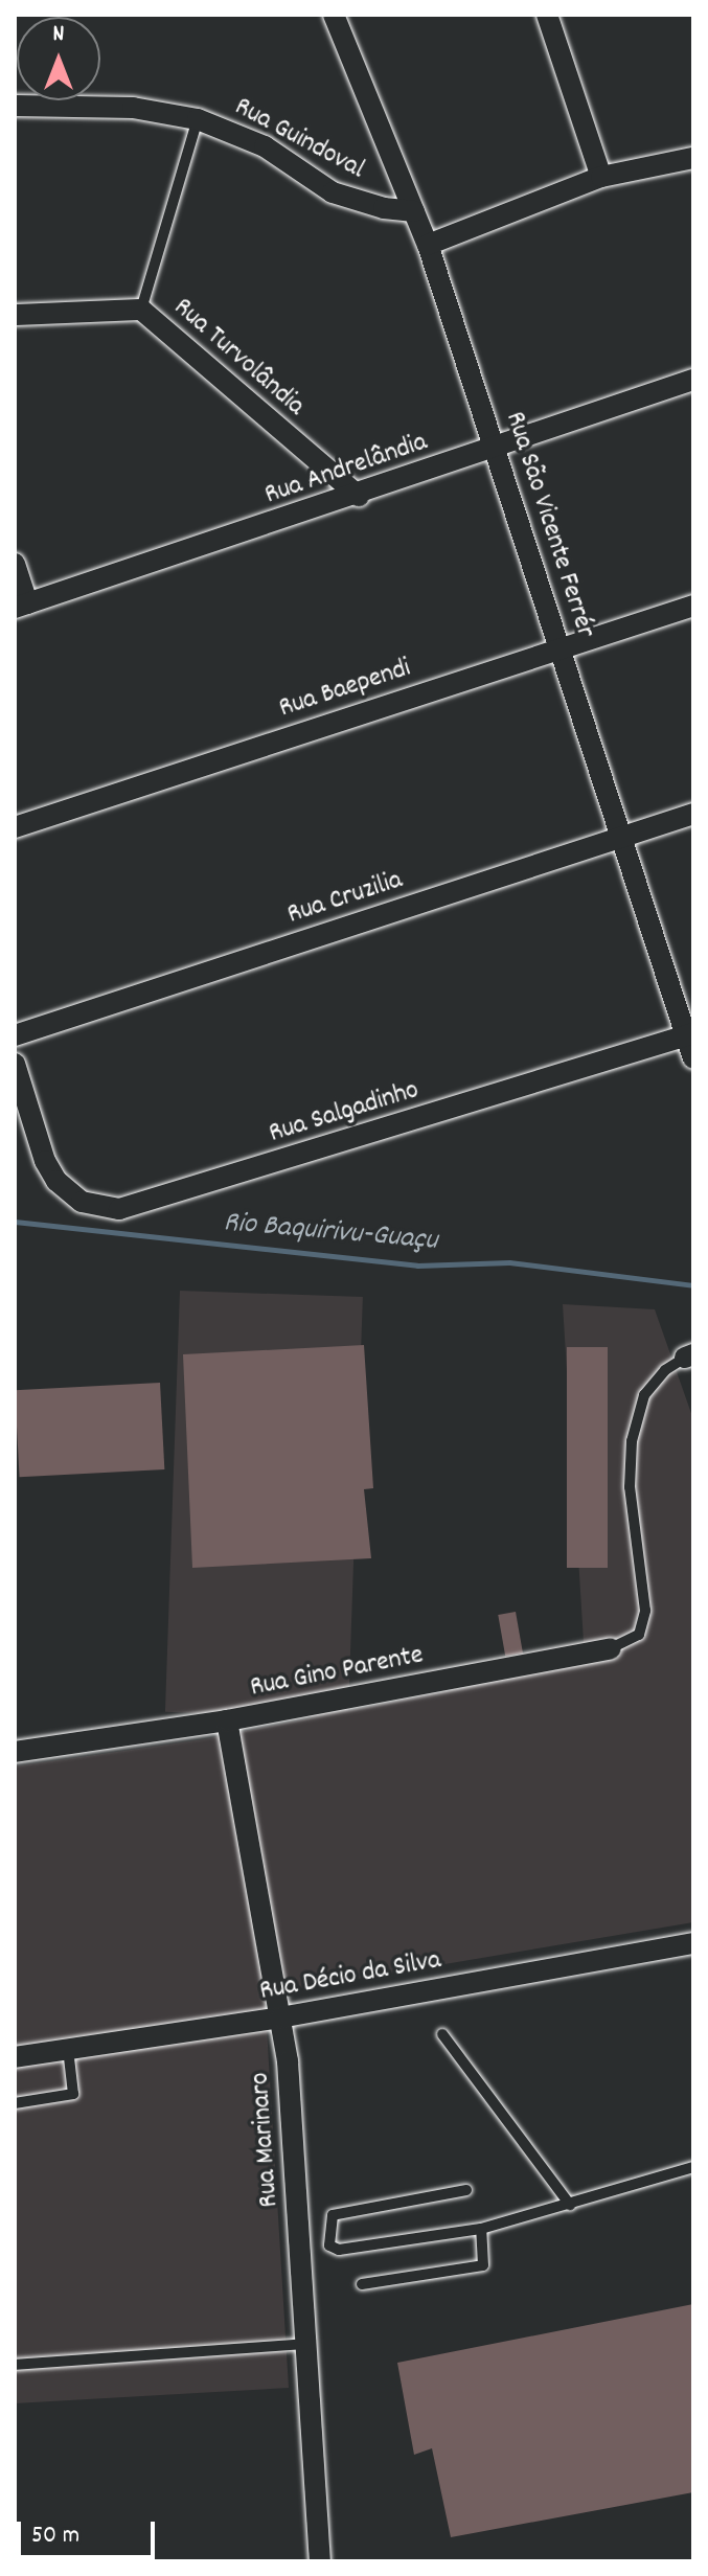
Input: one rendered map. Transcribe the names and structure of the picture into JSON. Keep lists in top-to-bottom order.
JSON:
{
  "streets": {
    "street": [
      "Rua Guindoval",
      "Rua Turvolândia",
      "Rua Andrelândia",
      "Rua São Vicente Ferrér",
      "Rua Baependi",
      "Rua Cruzilia",
      "Rua Salgadinho",
      "Rua Gino Parente",
      "Rua Décio da Silva",
      "Rua Marinaro"
    ]
  },
  "crossings": [
    ["Rua Guindoval", "Rua São Vicente Ferrér"],
    ["Rua Turvolândia", "Rua Andrelândia"],
    ["Rua Andrelândia", "Rua São Vicente Ferrér"],
    ["Rua São Vicente Ferrér", "Rua Baependi"],
    ["Rua São Vicente Ferrér", "Rua Cruzilia"],
    ["Rua São Vicente Ferrér", "Rua Salgadinho"],
    ["Rua Gino Parente", "Rua Marinaro"],
    ["Rua Décio da Silva", "Rua Marinaro"]
  ],
  "water": ["Rio Baquirivu-Guaçu"],
  "scale_bar": "50 m",
  "north": "top"
}
